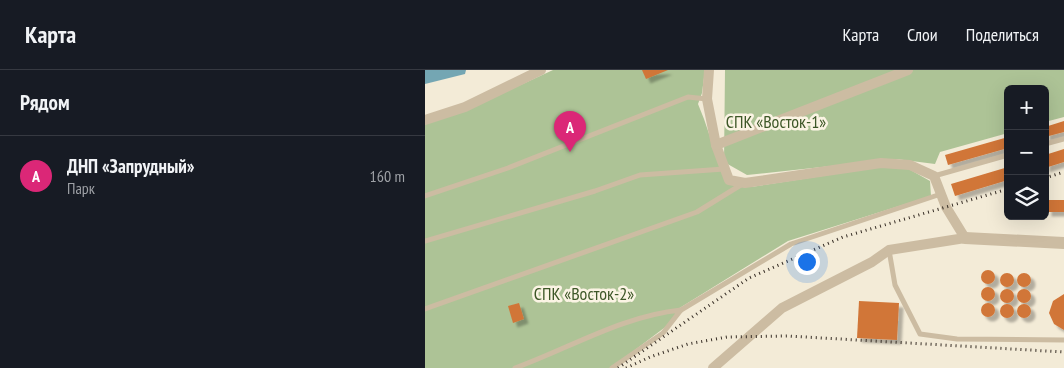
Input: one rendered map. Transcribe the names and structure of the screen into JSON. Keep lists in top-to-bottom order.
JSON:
{
  "parks": ["СПК «Восток-1»", "СПК «Восток-2»"],
  "page": {
    "header": "Карта",
    "nav": ["Карта", "Слои", "Поделиться"],
    "heading": "Рядом",
    "map_buttons": ["+", "−"],
    "pins": "A",
    "list": [
      {
        "mark": "A",
        "name": "ДНП «Запрудный»",
        "note": "Парк",
        "value": "160 m"
      }
    ]
  }
}
